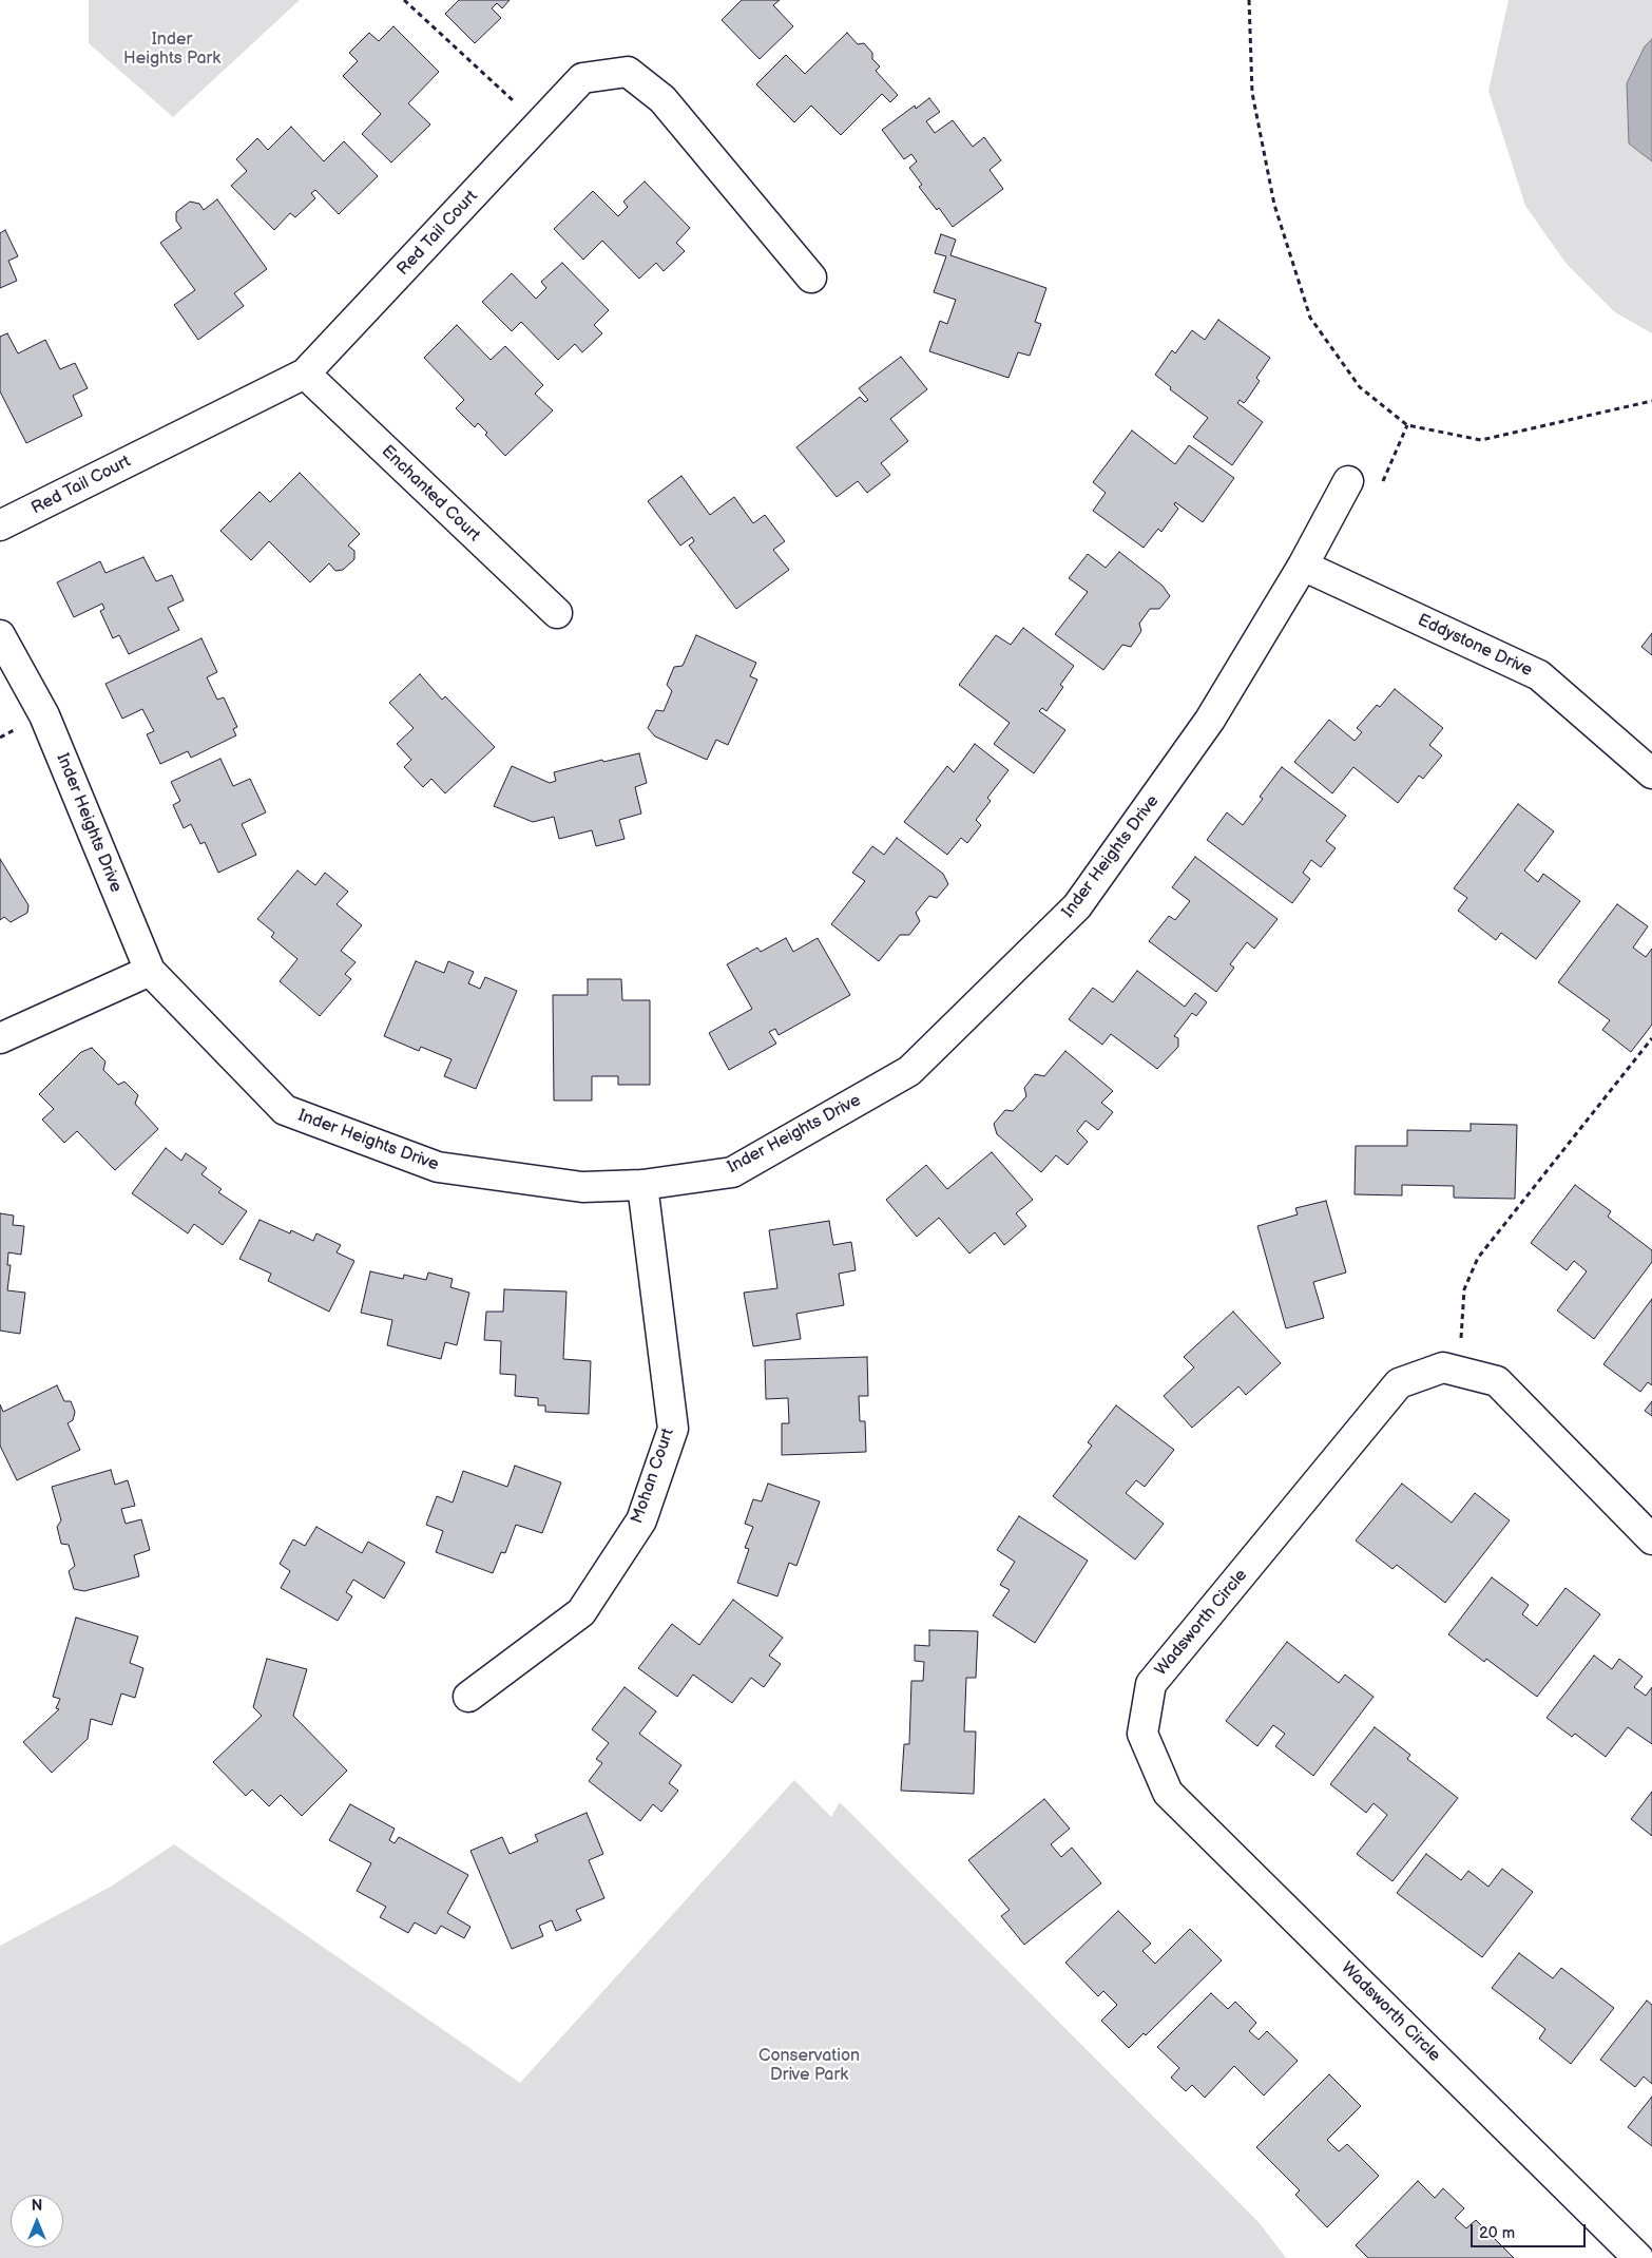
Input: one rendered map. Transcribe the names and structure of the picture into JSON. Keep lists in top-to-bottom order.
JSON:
{
  "streets": {
    "street": [
      "Red Tail Court",
      "Enchanted Court",
      "Eddystone Drive",
      "Inder Heights Drive",
      "Mohan Court",
      "Wadsworth Circle"
    ]
  },
  "crossings": [
    ["Red Tail Court", "Enchanted Court"],
    ["Eddystone Drive", "Inder Heights Drive"],
    ["Inder Heights Drive", "Mohan Court"]
  ],
  "parks": ["Inder Heights Park", "Conservation Drive Park"],
  "scale_bar": "20 m",
  "north": "top"
}
